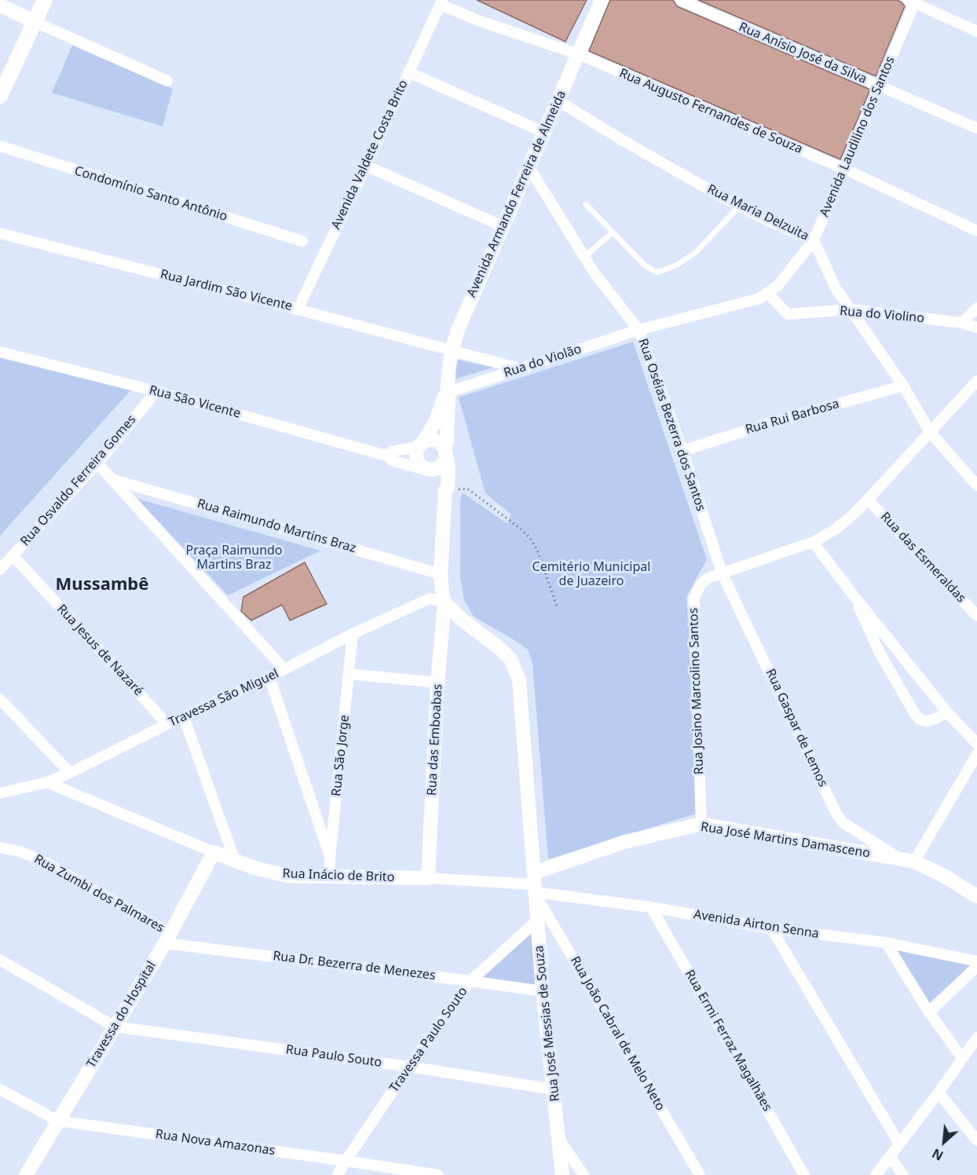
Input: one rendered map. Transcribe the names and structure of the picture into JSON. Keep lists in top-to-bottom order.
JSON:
{
  "streets": {
    "street": [
      "Rua Anísio José da Silva",
      "Rua Augusto Fernandes de Souza",
      "Avenida Laudilino dos Santos",
      "Avenida Valdete Costa Brito",
      "Condomínio Santo Antônio",
      "Avenida Armando Ferreira de Almeida",
      "Rua Maria Delzuita",
      "Rua Jardim São Vicente",
      "Rua do Violino",
      "Rua do Violão",
      "Rua São Vicente",
      "Rua Rui Barbosa",
      "Rua Oséias Bezerra dos Santos",
      "Rua Osvaldo Ferreira Gomes",
      "Rua Raimundo Martins Braz",
      "Rua das Esmeraldas",
      "Rua Jesus de Nazaré",
      "Rua Josino Marcolino Santos",
      "Travessa São Miguel",
      "Rua Gaspar de Lemos",
      "Rua das Emboabas",
      "Rua São Jorge",
      "Rua José Martins Damasceno",
      "Rua Inácio de Brito",
      "Rua Zumbi dos Palmares",
      "Avenida Airton Senna",
      "Rua Dr. Bezerra de Menezes",
      "Travessa do Hospital",
      "Rua José Messias de Souza",
      "Rua João Cabral de Melo Neto",
      "Travessa Paulo Souto",
      "Rua Ermi Ferraz Magalhães",
      "Rua Paulo Souto",
      "Rua Nova Amazonas"
    ]
  },
  "crossings": [
    ["Rua Anísio José da Silva", "Avenida Laudilino dos Santos"],
    ["Rua Augusto Fernandes de Souza", "Avenida Laudilino dos Santos"],
    ["Rua Augusto Fernandes de Souza", "Avenida Valdete Costa Brito"],
    ["Rua Augusto Fernandes de Souza", "Avenida Armando Ferreira de Almeida"],
    ["Avenida Laudilino dos Santos", "Rua Maria Delzuita"],
    ["Avenida Laudilino dos Santos", "Rua do Violino"],
    ["Avenida Laudilino dos Santos", "Rua do Violão"],
    ["Avenida Laudilino dos Santos", "Rua Oséias Bezerra dos Santos"],
    ["Avenida Valdete Costa Brito", "Rua Jardim São Vicente"],
    ["Avenida Armando Ferreira de Almeida", "Rua Maria Delzuita"],
    ["Avenida Armando Ferreira de Almeida", "Rua Jardim São Vicente"],
    ["Avenida Armando Ferreira de Almeida", "Rua do Violão"],
    ["Avenida Armando Ferreira de Almeida", "Rua Oséias Bezerra dos Santos"],
    ["Rua Maria Delzuita", "Rua do Violino"],
    ["Rua Maria Delzuita", "Rua Rui Barbosa"],
    ["Rua Maria Delzuita", "Rua Josino Marcolino Santos"],
    ["Rua Jardim São Vicente", "Rua do Violão"],
    ["Rua do Violão", "Rua Oséias Bezerra dos Santos"],
    ["Rua São Vicente", "Rua Osvaldo Ferreira Gomes"],
    ["Rua Rui Barbosa", "Rua Oséias Bezerra dos Santos"],
    ["Rua Oséias Bezerra dos Santos", "Rua Josino Marcolino Santos"],
    ["Rua Oséias Bezerra dos Santos", "Rua Gaspar de Lemos"],
    ["Rua Osvaldo Ferreira Gomes", "Rua Jesus de Nazaré"],
    ["Rua Raimundo Martins Braz", "Rua das Emboabas"],
    ["Rua das Esmeraldas", "Rua Josino Marcolino Santos"],
    ["Rua Jesus de Nazaré", "Travessa São Miguel"],
    ["Rua Josino Marcolino Santos", "Rua Gaspar de Lemos"],
    ["Rua Josino Marcolino Santos", "Rua José Martins Damasceno"],
    ["Travessa São Miguel", "Rua das Emboabas"],
    ["Travessa São Miguel", "Rua São Jorge"],
    ["Travessa São Miguel", "Rua Inácio de Brito"],
    ["Travessa São Miguel", "Rua José Messias de Souza"],
    ["Rua Gaspar de Lemos", "Rua José Martins Damasceno"],
    ["Rua das Emboabas", "Rua Inácio de Brito"],
    ["Rua das Emboabas", "Rua José Messias de Souza"],
    ["Rua São Jorge", "Rua Inácio de Brito"],
    ["Rua José Martins Damasceno", "Rua Inácio de Brito"],
    ["Rua José Martins Damasceno", "Avenida Airton Senna"],
    ["Rua José Martins Damasceno", "Rua José Messias de Souza"],
    ["Rua José Martins Damasceno", "Rua João Cabral de Melo Neto"],
    ["Rua Inácio de Brito", "Avenida Airton Senna"],
    ["Rua Inácio de Brito", "Travessa do Hospital"],
    ["Rua Inácio de Brito", "Rua José Messias de Souza"],
    ["Rua Inácio de Brito", "Rua João Cabral de Melo Neto"],
    ["Rua Zumbi dos Palmares", "Rua Dr. Bezerra de Menezes"],
    ["Rua Zumbi dos Palmares", "Travessa do Hospital"],
    ["Avenida Airton Senna", "Rua José Messias de Souza"],
    ["Avenida Airton Senna", "Rua João Cabral de Melo Neto"],
    ["Avenida Airton Senna", "Rua Ermi Ferraz Magalhães"],
    ["Rua Dr. Bezerra de Menezes", "Travessa do Hospital"],
    ["Rua Dr. Bezerra de Menezes", "Rua José Messias de Souza"],
    ["Rua Dr. Bezerra de Menezes", "Travessa Paulo Souto"],
    ["Travessa do Hospital", "Rua Paulo Souto"],
    ["Travessa do Hospital", "Rua Nova Amazonas"],
    ["Rua José Messias de Souza", "Rua João Cabral de Melo Neto"],
    ["Rua José Messias de Souza", "Travessa Paulo Souto"],
    ["Rua José Messias de Souza", "Rua Paulo Souto"],
    ["Travessa Paulo Souto", "Rua Paulo Souto"],
    ["Travessa Paulo Souto", "Rua Nova Amazonas"]
  ],
  "districts": ["Mussambê"],
  "parks": ["Praça Raimundo Martins Braz", "Cemitério Municipal de Juazeiro"],
  "north": "bottom left"
}
